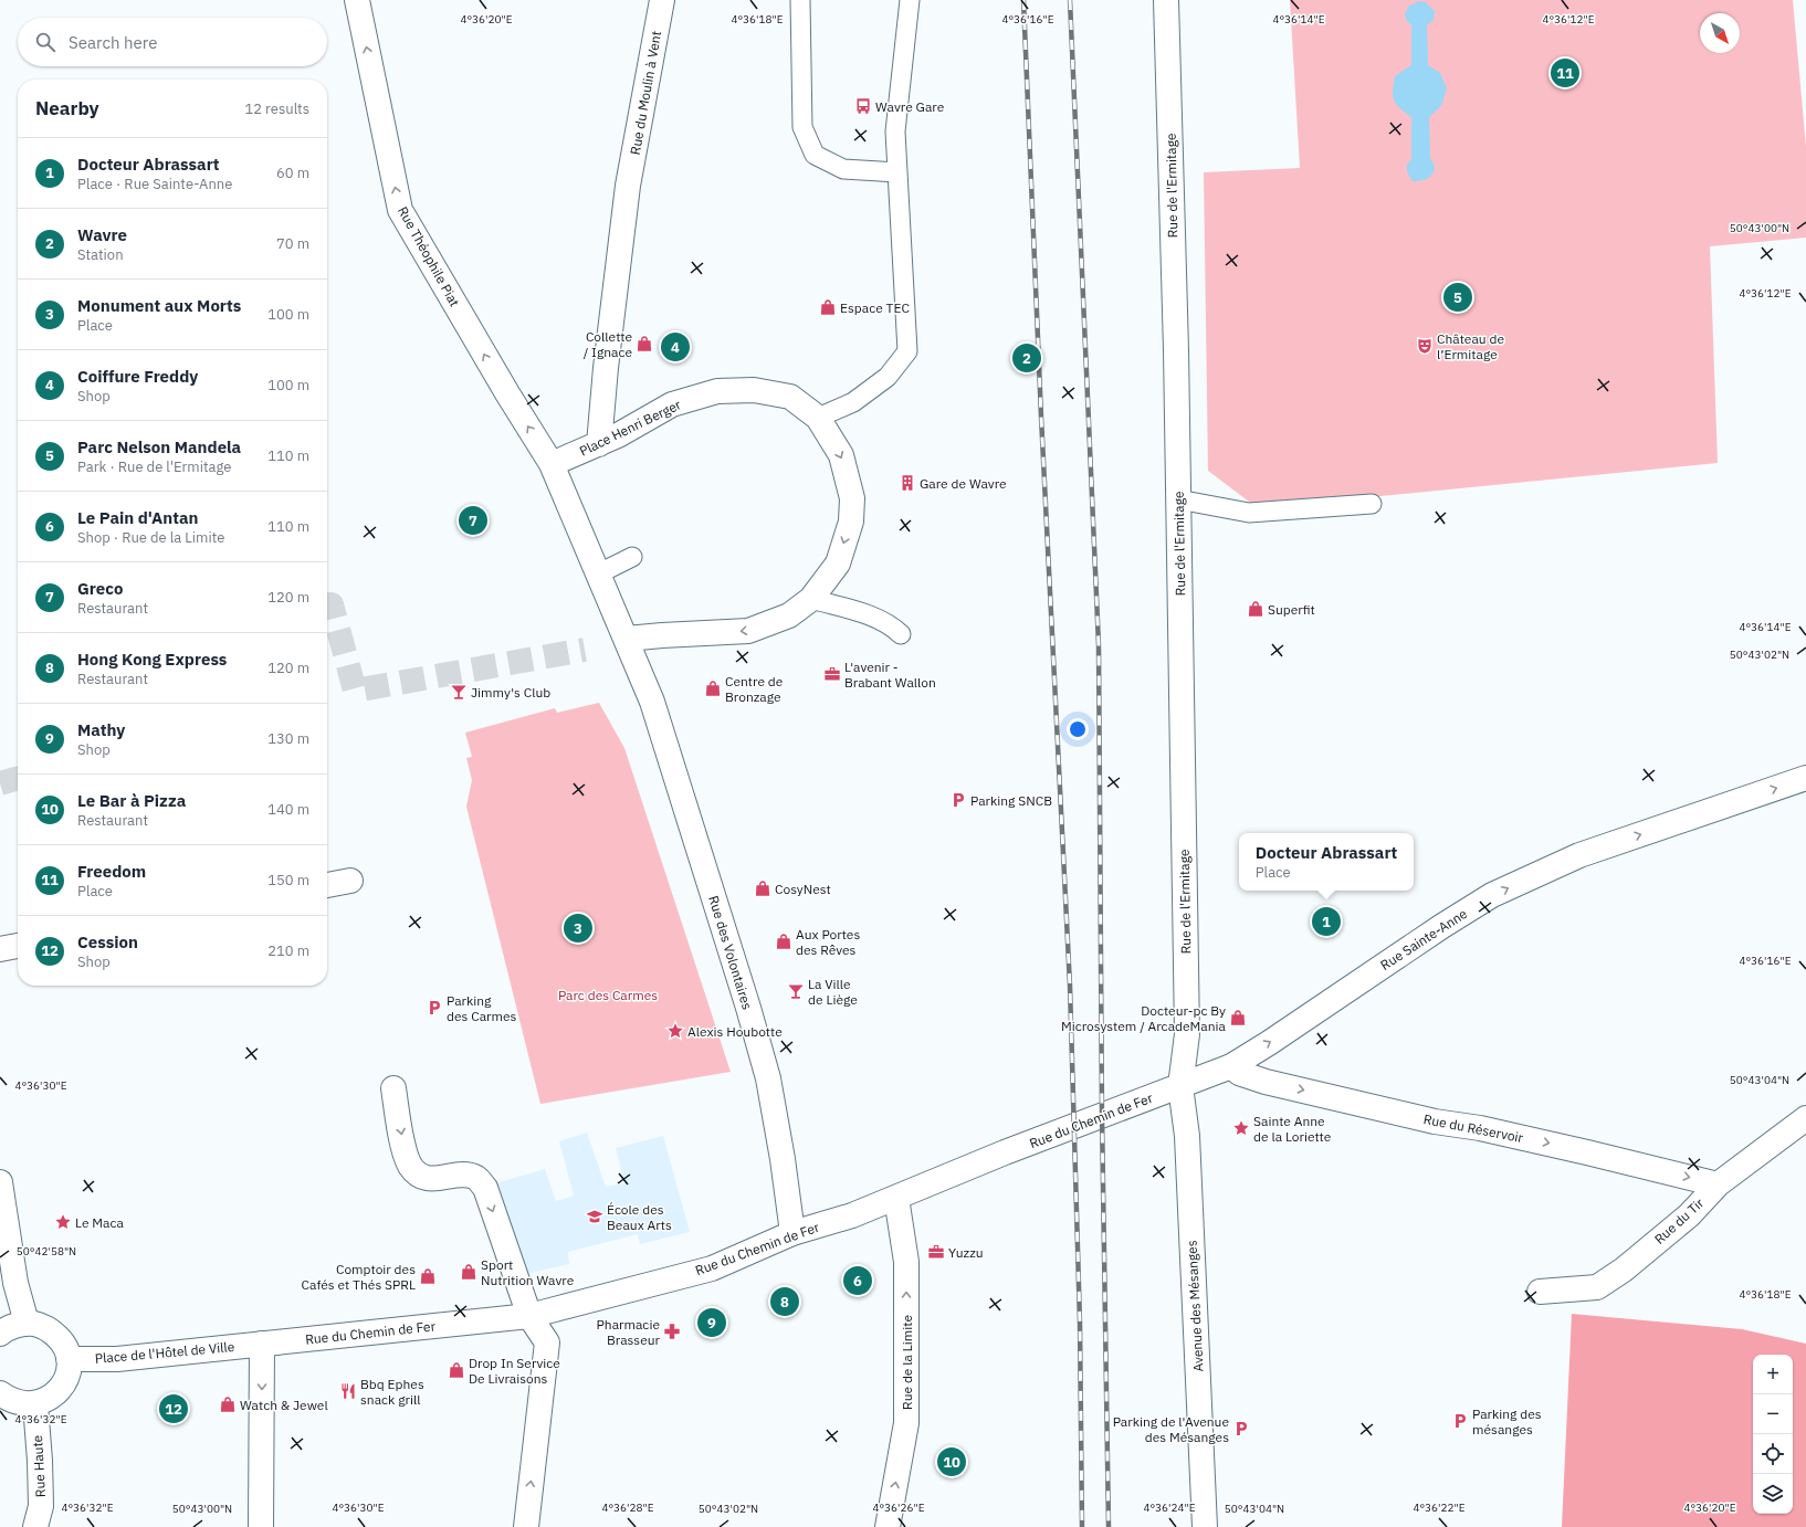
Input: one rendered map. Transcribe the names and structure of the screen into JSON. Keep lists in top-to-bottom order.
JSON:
{
  "streets": {
    "street": [
      "Rue du Moulin à Vent",
      "Rue de l'Ermitage",
      "Rue Théophile Piat",
      "Place Henri Berger",
      "Rue Sainte-Anne",
      "Rue des Volontaires",
      "Rue du Chemin de Fer",
      "Rue du Réservoir",
      "Rue du Tir",
      "Avenue des Mésanges",
      "Place de l'Hôtel de Ville",
      "Rue de la Limite",
      "Rue Haute"
    ]
  },
  "crossings": [
    ["Rue du Moulin à Vent", "Place Henri Berger"],
    ["Rue de l'Ermitage", "Rue Sainte-Anne"],
    ["Rue de l'Ermitage", "Rue du Chemin de Fer"],
    ["Rue de l'Ermitage", "Avenue des Mésanges"],
    ["Rue Théophile Piat", "Place Henri Berger"],
    ["Place Henri Berger", "Rue des Volontaires"],
    ["Rue Sainte-Anne", "Rue du Chemin de Fer"],
    ["Rue Sainte-Anne", "Rue du Réservoir"],
    ["Rue Sainte-Anne", "Avenue des Mésanges"],
    ["Rue des Volontaires", "Rue du Chemin de Fer"],
    ["Rue du Chemin de Fer", "Avenue des Mésanges"],
    ["Rue du Chemin de Fer", "Place de l'Hôtel de Ville"],
    ["Rue du Chemin de Fer", "Rue de la Limite"],
    ["Rue du Réservoir", "Rue du Tir"]
  ],
  "one_way": [
    "Rue Théophile Piat",
    "Rue Sainte-Anne",
    "Rue du Réservoir",
    "Rue de la Limite"
  ],
  "parks": ["Parc des Carmes"],
  "places": {
    "bus stop": ["Wavre Gare"],
    "shop": [
      "Espace TEC",
      "Collette / Ignace",
      "Superfit",
      "Centre de Bronzage",
      "CosyNest",
      "Aux Portes des Rêves",
      "Docteur-pc By Microsystem / ArcadeMania",
      "Sport Nutrition Wavre",
      "Comptoir des Cafés et Thés SPRL",
      "Drop In Service De Livraisons",
      "Watch & Jewel"
    ],
    "theatre": ["Château de l’Ermitage"],
    "building": ["Gare de Wavre"],
    "office": ["L'avenir - Brabant Wallon", "Yuzzu"],
    "bar": ["Jimmy's Club", "La Ville de Liège"],
    "parking": [
      "Parking SNCB",
      "Parking des Carmes",
      "Parking des mésanges",
      "Parking de l'Avenue des Mésanges"
    ],
    "place": ["Alexis Houbotte", "Sainte Anne de la Loriette", "Le Maca"],
    "school or university": ["École des Beaux Arts"],
    "pharmacy": ["Pharmacie Brasseur"],
    "restaurant": ["Bbq Ephes snack grill"]
  },
  "north": "bottom right",
  "page": {
    "search": "Search here",
    "pins": [
      "11",
      "5",
      "4",
      "2",
      "7",
      "1",
      "3",
      "6",
      "8",
      "9",
      "12",
      "10"
    ],
    "heading": ["Nearby", "12 results"],
    "list": [
      {
        "mark": "1",
        "name": "Docteur Abrassart",
        "note": "Place · Rue Sainte-Anne",
        "value": "60 m"
      },
      {
        "mark": "2",
        "name": "Wavre",
        "note": "Station",
        "value": "70 m"
      },
      {
        "mark": "3",
        "name": "Monument aux Morts",
        "note": "Place",
        "value": "100 m"
      },
      {
        "mark": "4",
        "name": "Coiffure Freddy",
        "note": "Shop",
        "value": "100 m"
      },
      {
        "mark": "5",
        "name": "Parc Nelson Mandela",
        "note": "Park · Rue de l'Ermitage",
        "value": "110 m"
      },
      {
        "mark": "6",
        "name": "Le Pain d'Antan",
        "note": "Shop · Rue de la Limite",
        "value": "110 m"
      },
      {
        "mark": "7",
        "name": "Greco",
        "note": "Restaurant",
        "value": "120 m"
      },
      {
        "mark": "8",
        "name": "Hong Kong Express",
        "note": "Restaurant",
        "value": "120 m"
      },
      {
        "mark": "9",
        "name": "Mathy",
        "note": "Shop",
        "value": "130 m"
      },
      {
        "mark": "10",
        "name": "Le Bar à Pizza",
        "note": "Restaurant",
        "value": "140 m"
      },
      {
        "mark": "11",
        "name": "Freedom",
        "note": "Place",
        "value": "150 m"
      },
      {
        "mark": "12",
        "name": "Cession",
        "note": "Shop",
        "value": "210 m"
      }
    ],
    "popup": ["Docteur Abrassart", "Place"],
    "map_buttons": ["+", "−"]
  },
  "coordinates": [
    "4°36'20\"E",
    "4°36'16\"E",
    "4°36'14\"E",
    "4°36'18\"E",
    "4°36'12\"E",
    "50°43'00\"N",
    "50°43'02\"N",
    "50°43'04\"N",
    "4°36'30\"E",
    "50°42'58\"N",
    "4°36'32\"E",
    "4°36'28\"E",
    "4°36'26\"E",
    "4°36'24\"E",
    "4°36'22\"E"
  ]
}
